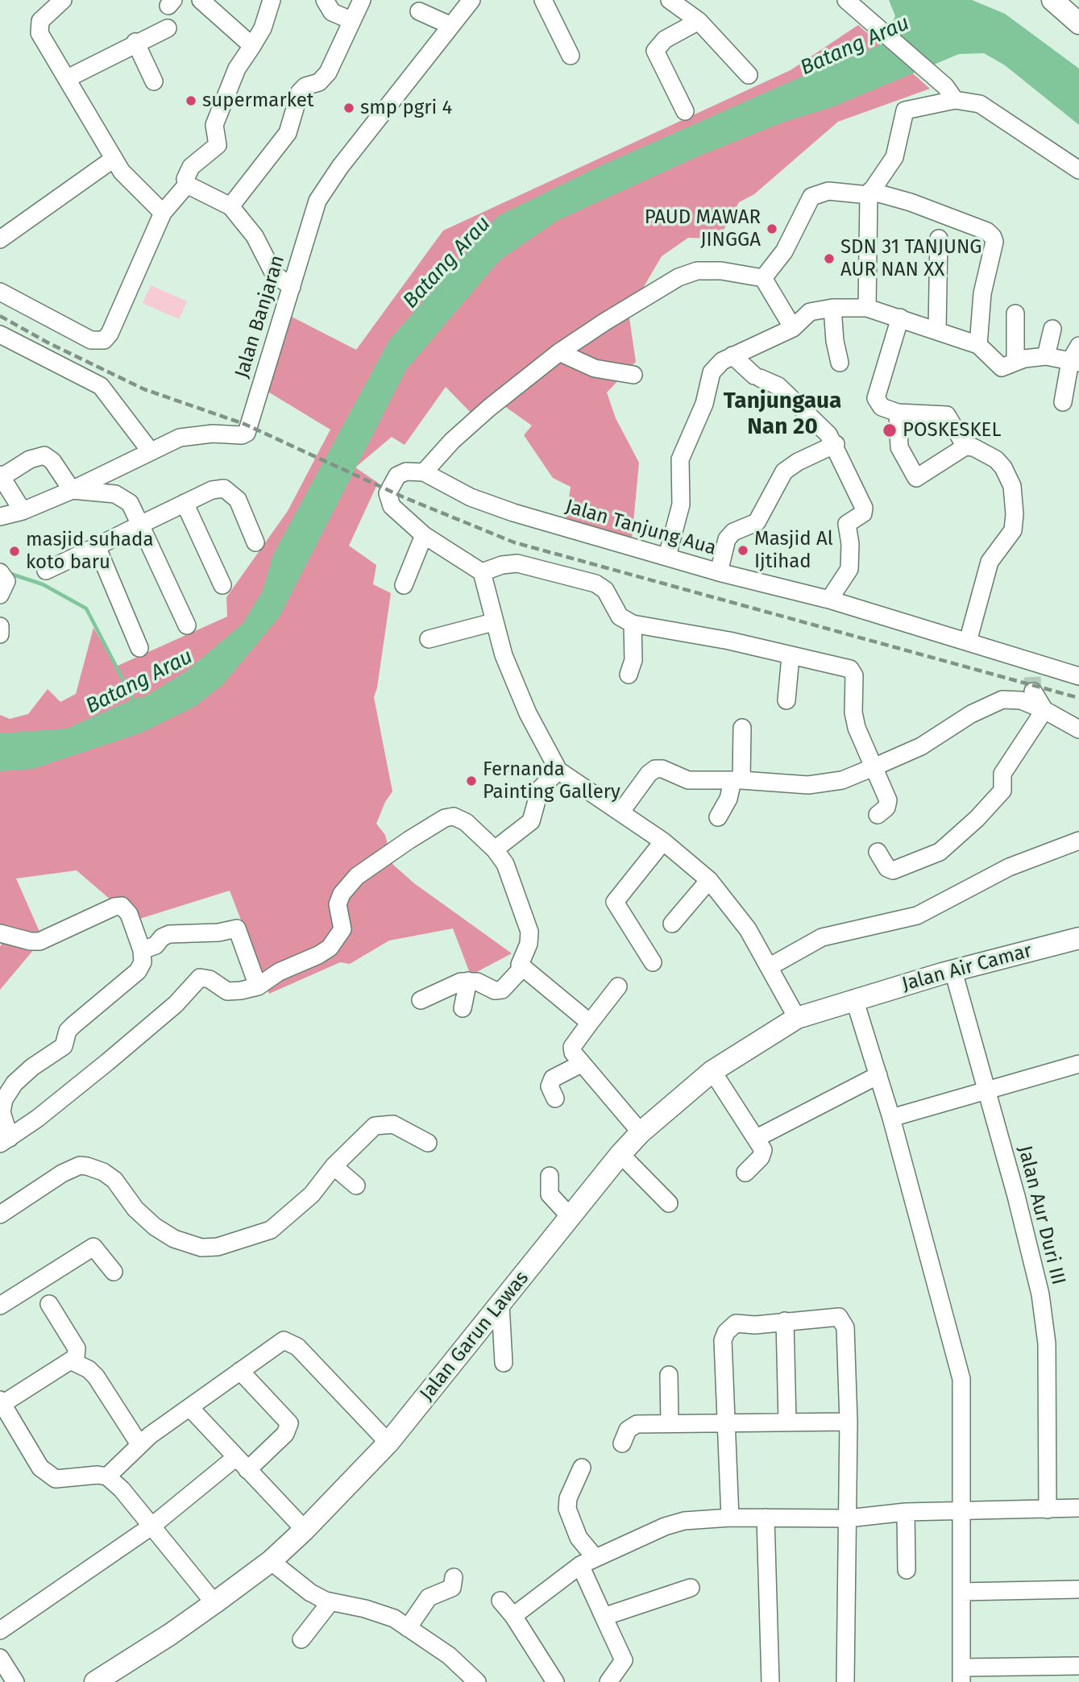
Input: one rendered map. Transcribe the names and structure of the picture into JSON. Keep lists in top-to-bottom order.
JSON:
{
  "streets": {
    "main road": ["Jalan Air Camar", "Jalan Garun Lawas"],
    "street": ["Jalan Banjaran", "Jalan Tanjung Aua", "Jalan Aur Duri III"]
  },
  "crossings": [
    ["Jalan Air Camar", "Jalan Aur Duri III"],
    ["Jalan Air Camar", "Jalan Garun Lawas"]
  ],
  "districts": ["Tanjungaua Nan 20"],
  "water": ["Batang Arau"],
  "places": [
    "supermarket",
    "smp pgri 4",
    "PAUD MAWAR JINGGA",
    "SDN 31 TANJUNG AUR NAN XX",
    "POSKESKEL",
    "Masjid Al Ijtihad",
    "masjid suhada koto baru",
    "Fernanda Painting Gallery"
  ]
}
